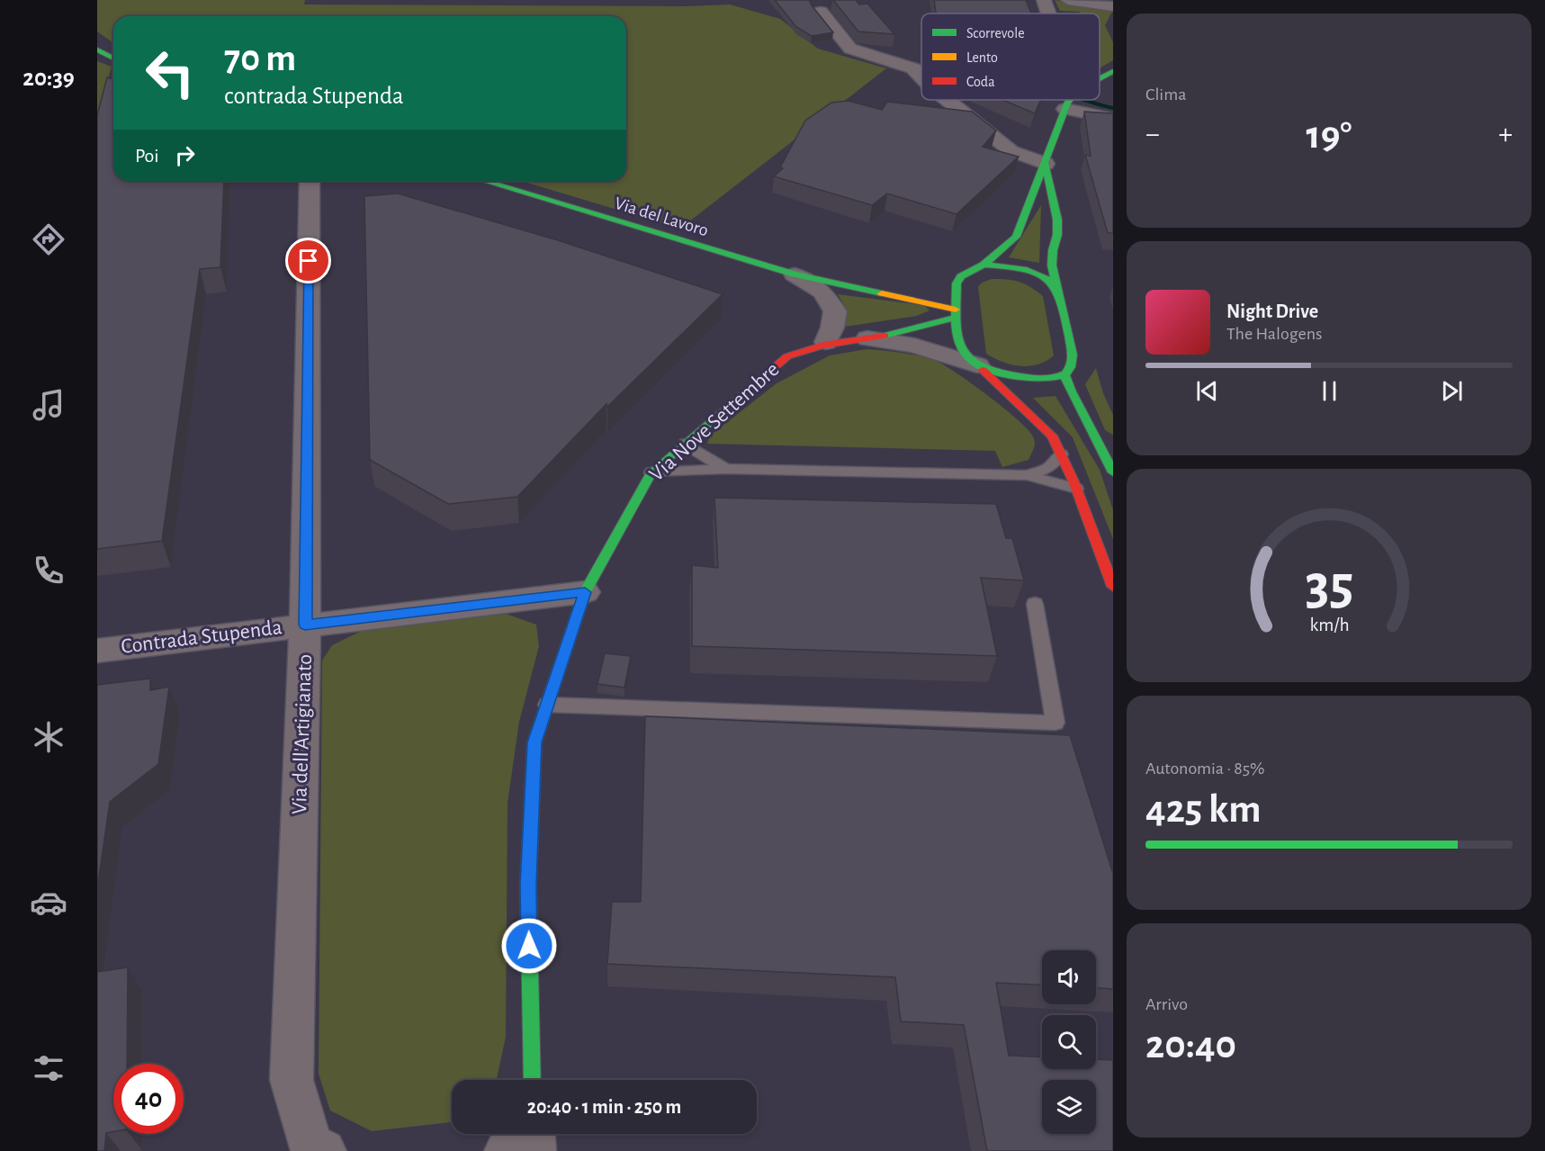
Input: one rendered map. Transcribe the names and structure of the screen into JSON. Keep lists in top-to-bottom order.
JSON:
{
  "streets": {
    "main road": ["Via del Lavoro", "Via Nove Settembre"],
    "street": ["Contrada Stupenda", "Via dell'Artigianato"]
  },
  "crossings": [
    ["Via del Lavoro", "Via Nove Settembre"],
    ["Via Nove Settembre", "Contrada Stupenda"],
    ["Contrada Stupenda", "Via dell'Artigianato"]
  ],
  "legend": ["Scorrevole", "Lento", "Coda"],
  "page": {
    "tabs": "20:39",
    "tile": [
      "Clima",
      ["Autonomia · 85%", "425 km"],
      ["Arrivo", "20:40"]
    ],
    "turn": ["70 m", "contrada Stupenda"],
    "heat": ["−", "19°", "+"],
    "then": "Poi",
    "song": ["Night Drive", "The Halogens"],
    "limit": "40",
    "trip": "20:40 · 1 min · 250 m",
    "gauge": ["35", "km/h"]
  }
}
